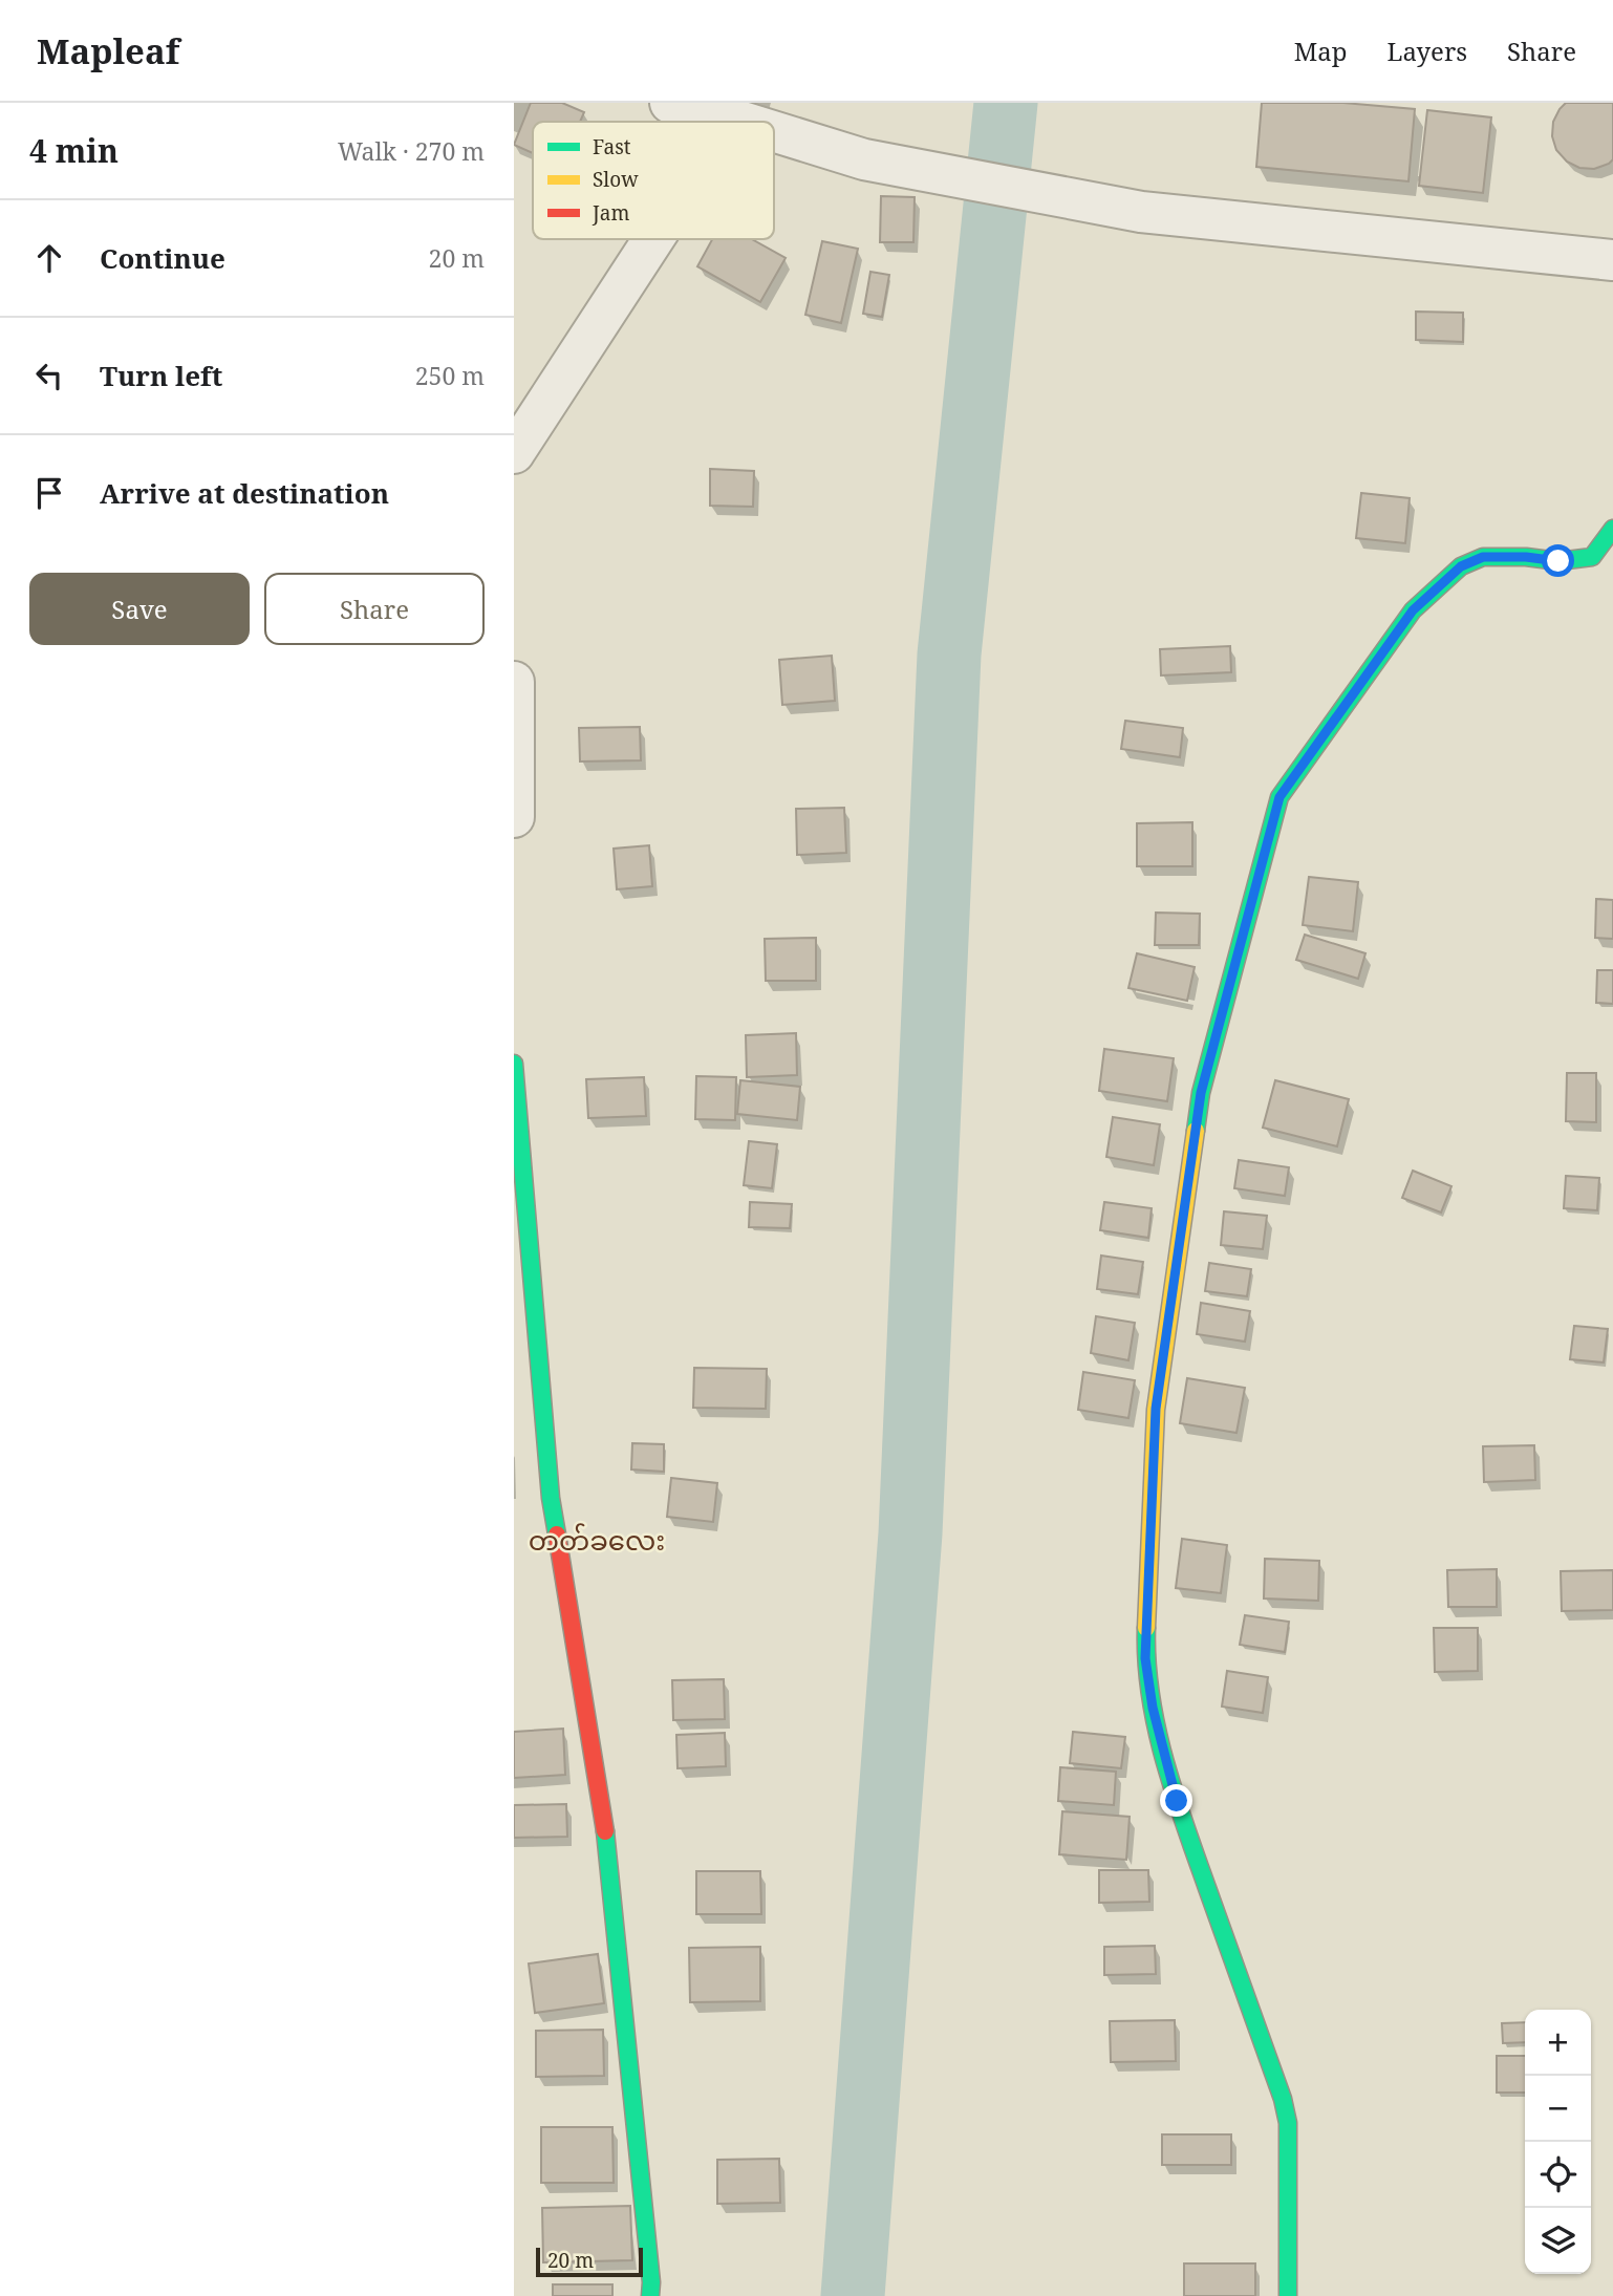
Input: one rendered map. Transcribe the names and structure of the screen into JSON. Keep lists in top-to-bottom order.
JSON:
{
  "districts": ["တတ်ခလေး"],
  "legend": ["Fast", "Slow", "Jam"],
  "scale_bar": "20 m",
  "page": {
    "header": "Mapleaf",
    "nav": ["Map", "Layers", "Share"],
    "heading": ["4 min", "Walk · 270 m"],
    "list": [
      ["Continue", "20 m"],
      ["Turn left", "250 m"],
      "Arrive at destination"
    ],
    "buttons": ["Save", "Share"],
    "map_buttons": ["+", "−"],
    "scale": "20 m"
  }
}
